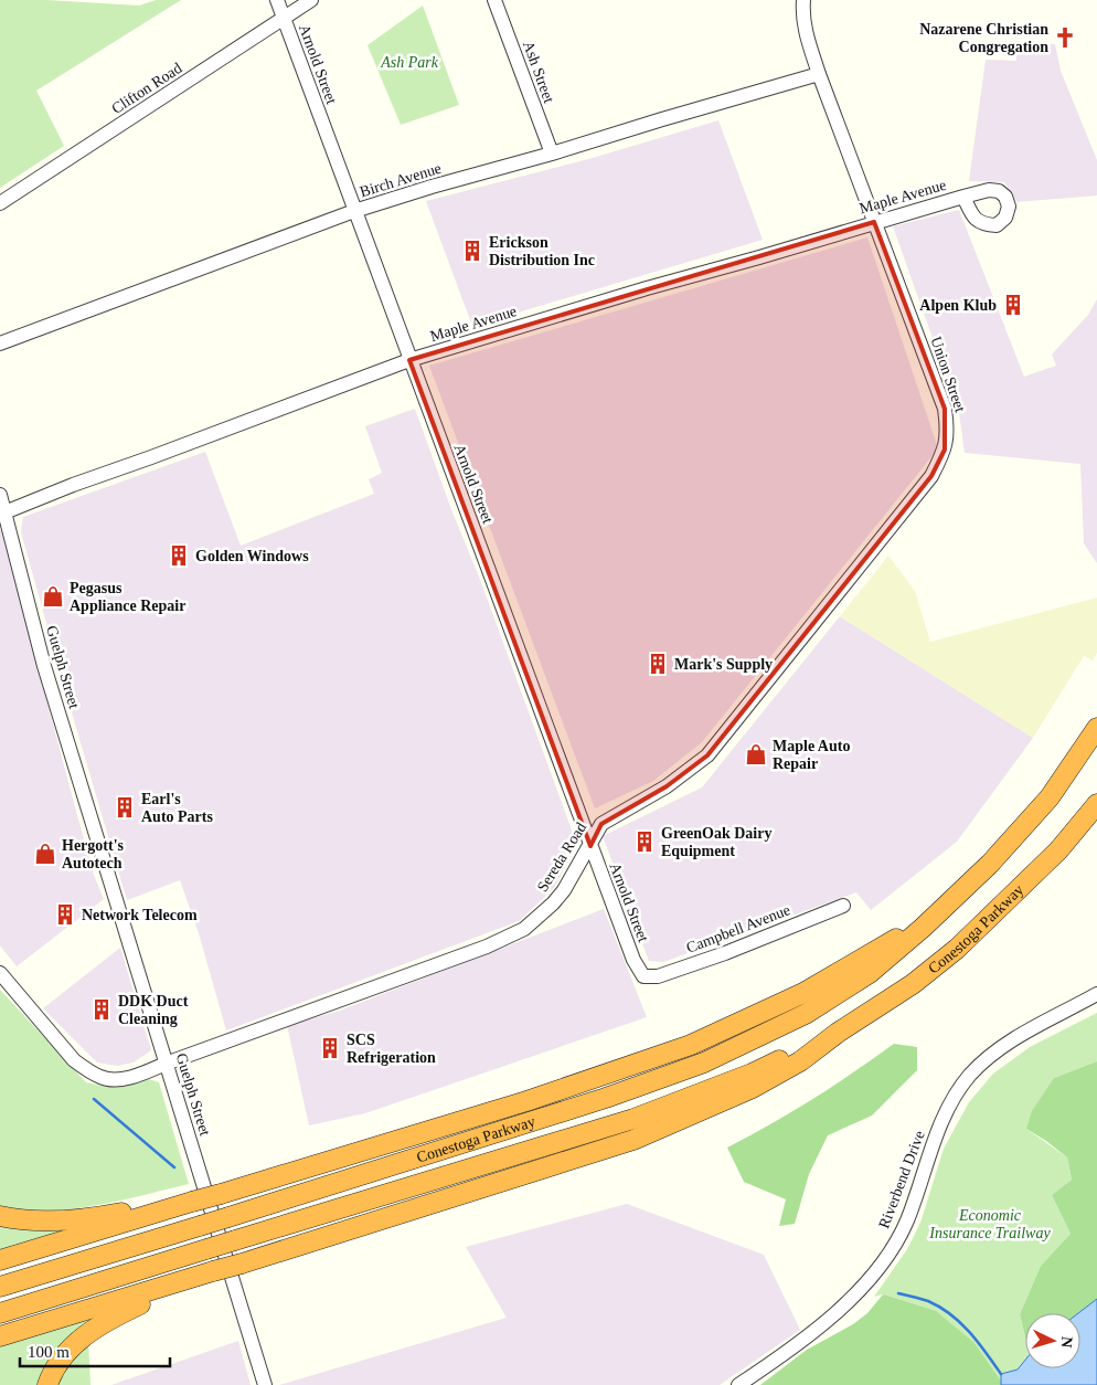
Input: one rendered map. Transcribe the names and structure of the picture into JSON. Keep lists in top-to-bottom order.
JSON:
{
  "streets": {
    "highway": ["Conestoga Parkway"],
    "street": [
      "Arnold Street",
      "Ash Street",
      "Clifton Road",
      "Birch Avenue",
      "Maple Avenue",
      "Union Street",
      "Guelph Street",
      "Sereda Road",
      "Campbell Avenue",
      "Riverbend Drive"
    ]
  },
  "crossings": [
    ["Arnold Street", "Clifton Road"],
    ["Arnold Street", "Birch Avenue"],
    ["Arnold Street", "Maple Avenue"],
    ["Arnold Street", "Sereda Road"],
    ["Arnold Street", "Campbell Avenue"],
    ["Ash Street", "Birch Avenue"],
    ["Birch Avenue", "Union Street"],
    ["Maple Avenue", "Union Street"],
    ["Maple Avenue", "Guelph Street"],
    ["Union Street", "Sereda Road"],
    ["Guelph Street", "Sereda Road"]
  ],
  "parks": ["Ash Park", "Economic Insurance Trailway"],
  "places": {
    "church": ["Nazarene Christian Congregation"],
    "building": [
      "Erickson Distribution Inc",
      "Alpen Klub",
      "Golden Windows",
      "Mark's Supply",
      "Earl's Auto Parts",
      "GreenOak Dairy Equipment",
      "Network Telecom",
      "DDK Duct Cleaning",
      "SCS Refrigeration"
    ],
    "shop": ["Pegasus Appliance Repair", "Maple Auto Repair", "Hergott's Autotech"]
  },
  "scale_bar": "100 m",
  "north": "right"
}
